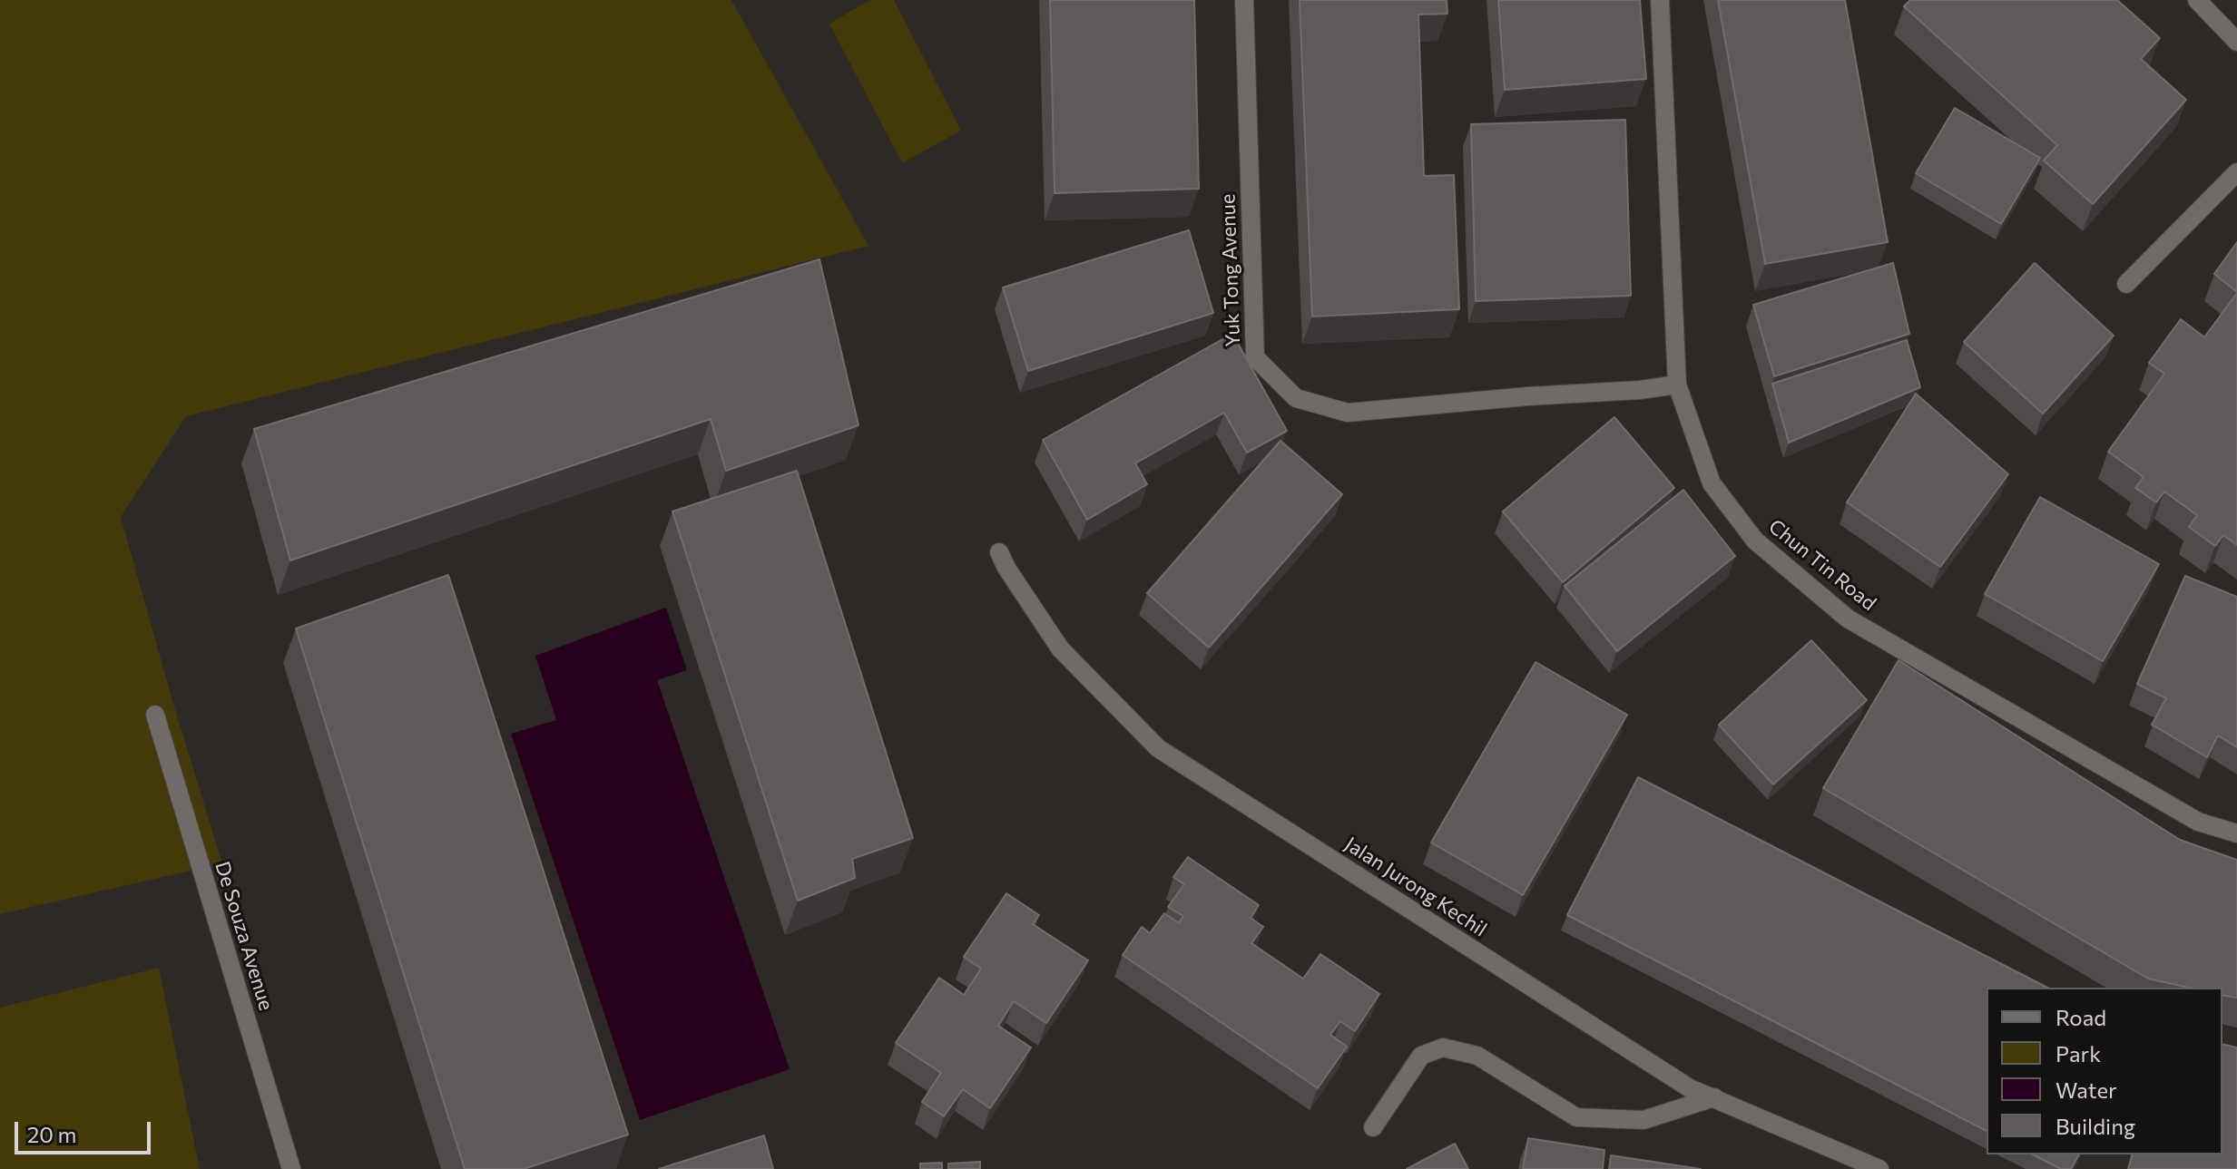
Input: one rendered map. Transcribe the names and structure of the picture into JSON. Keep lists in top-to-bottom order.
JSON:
{
  "streets": {
    "street": [
      "Yuk Tong Avenue",
      "Chun Tin Road",
      "Jalan Jurong Kechil",
      "De Souza Avenue"
    ]
  },
  "crossings": [
    ["Yuk Tong Avenue", "Chun Tin Road"]
  ],
  "legend": [
    "Road",
    "Park",
    "Water",
    "Building"
  ],
  "scale_bar": "20 m"
}
